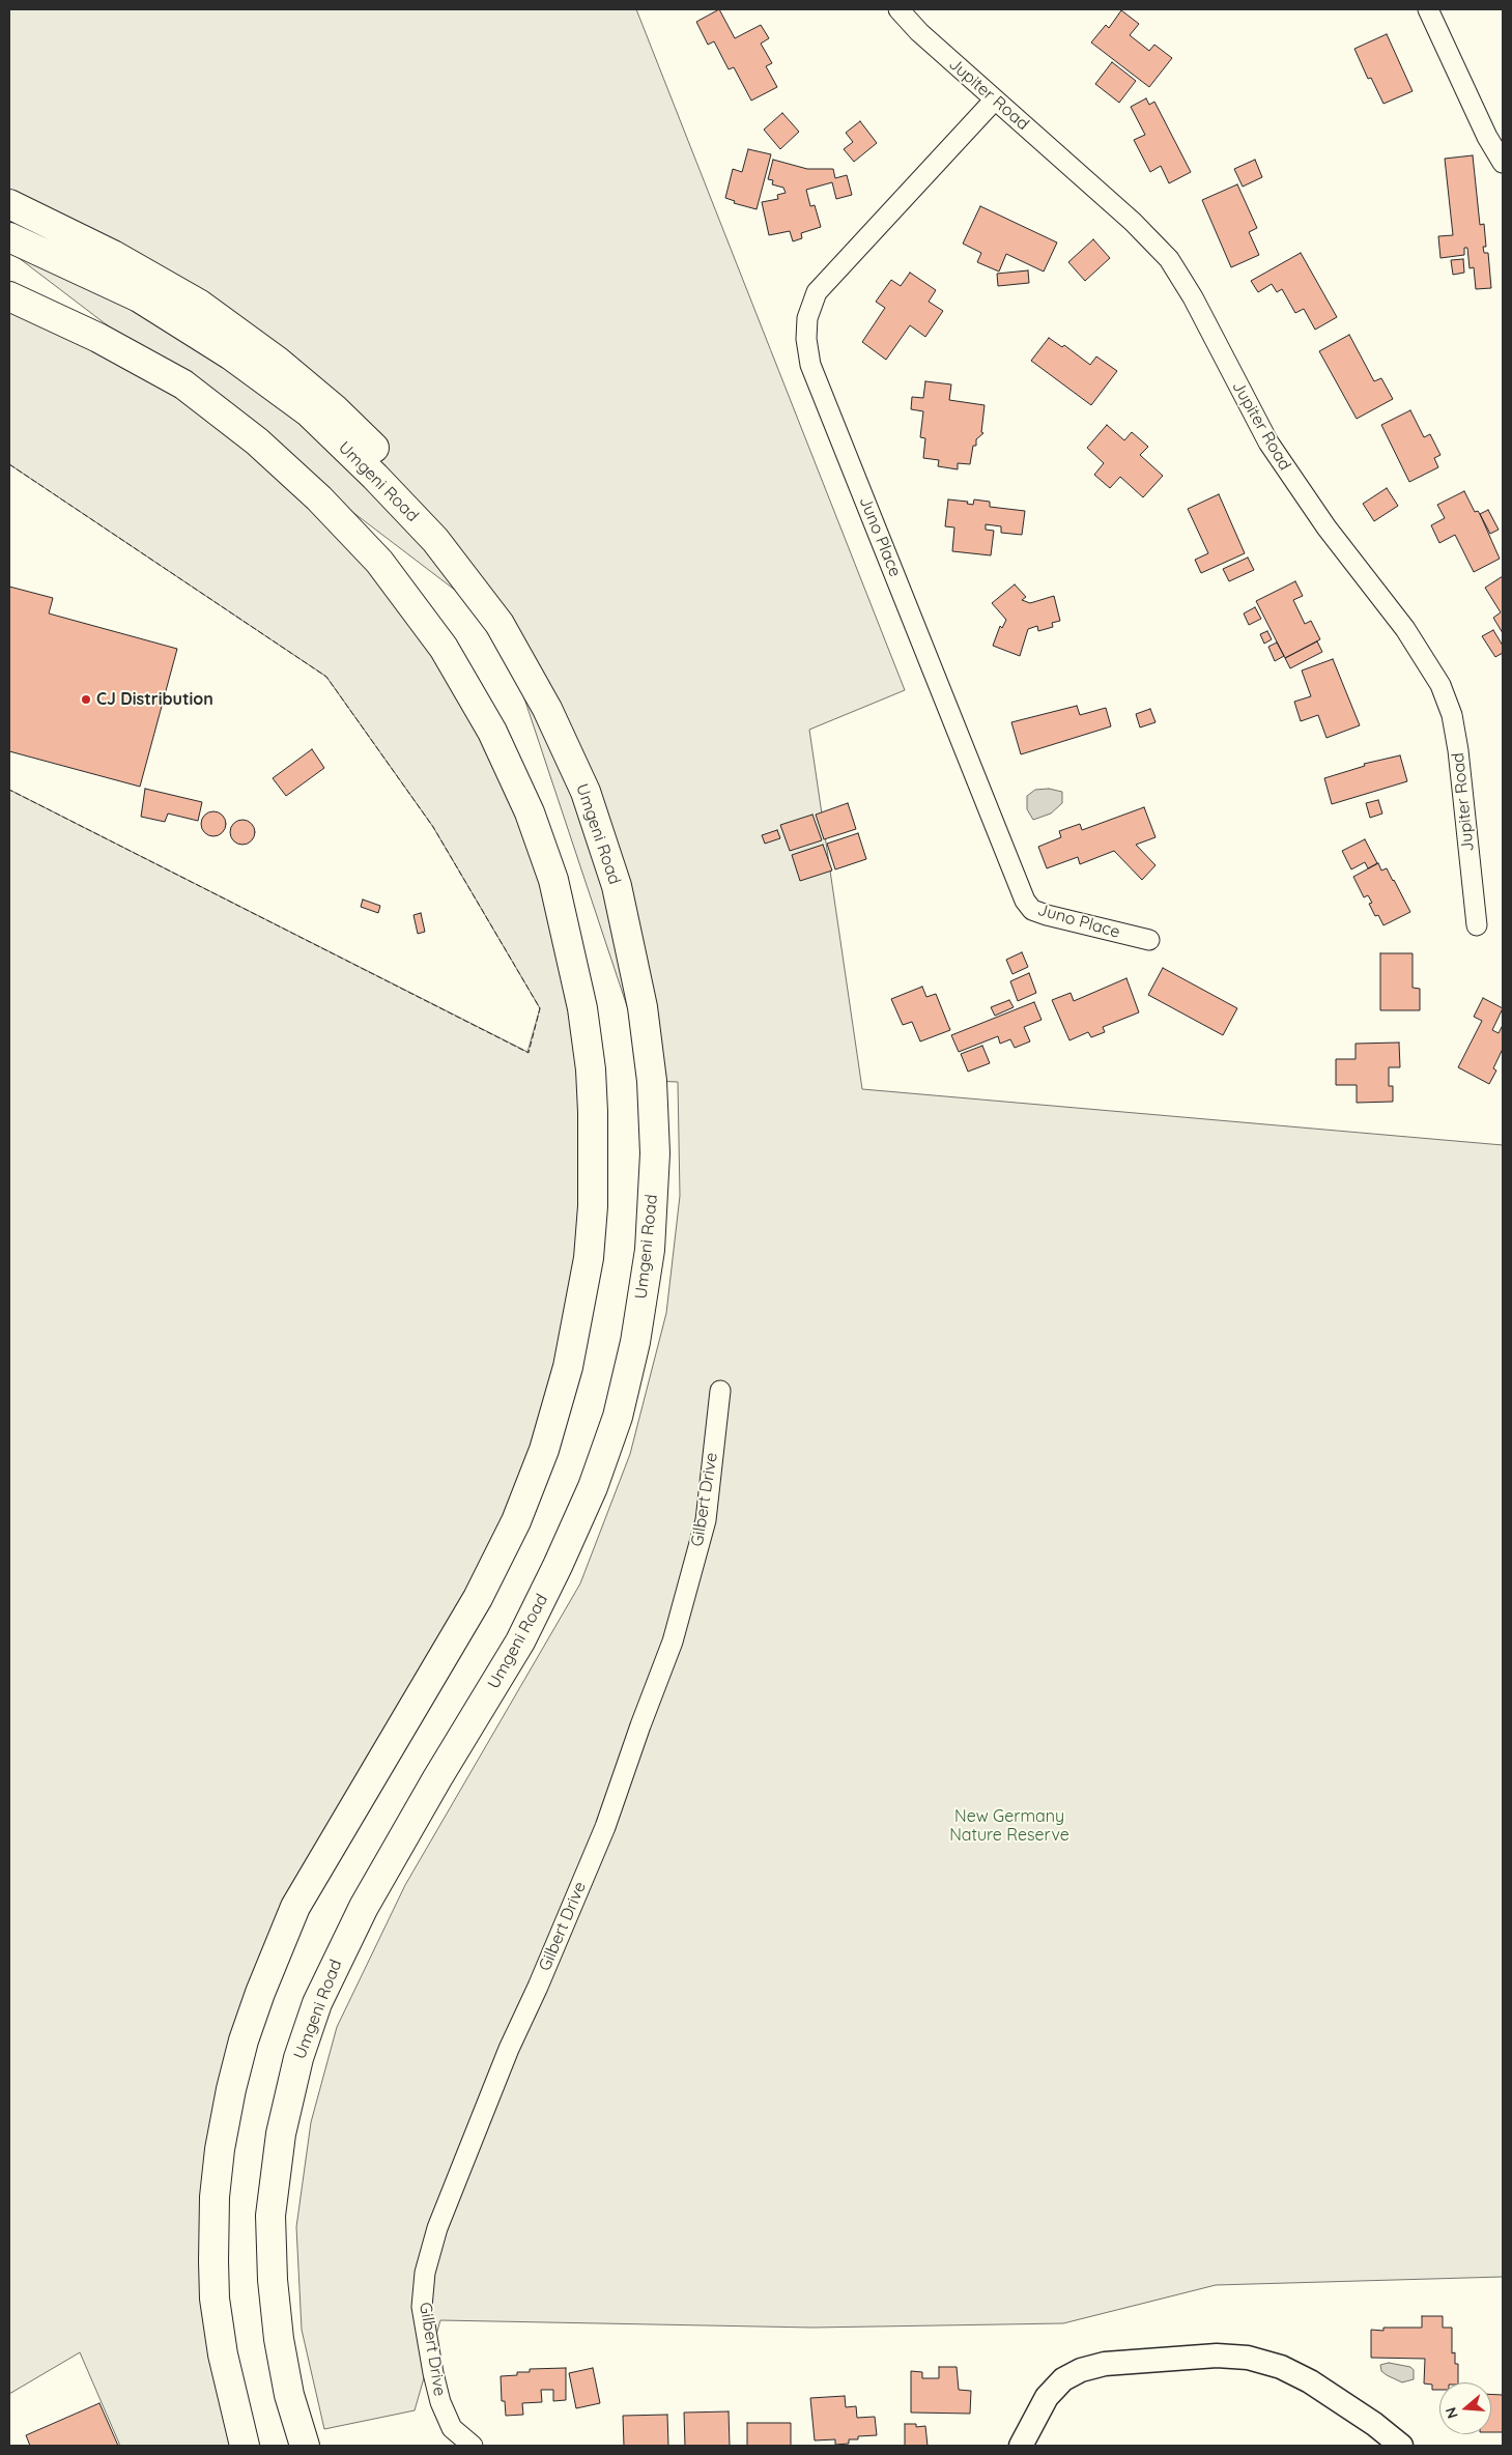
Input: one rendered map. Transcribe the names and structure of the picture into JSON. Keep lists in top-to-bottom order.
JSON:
{
  "streets": {
    "highway": ["Umgeni Road"],
    "street": ["Jupiter Road", "Juno Place", "Gilbert Drive"]
  },
  "crossings": [
    ["Jupiter Road", "Juno Place"]
  ],
  "parks": ["New Germany Nature Reserve"],
  "places": ["CJ Distribution"],
  "north": "left"
}
